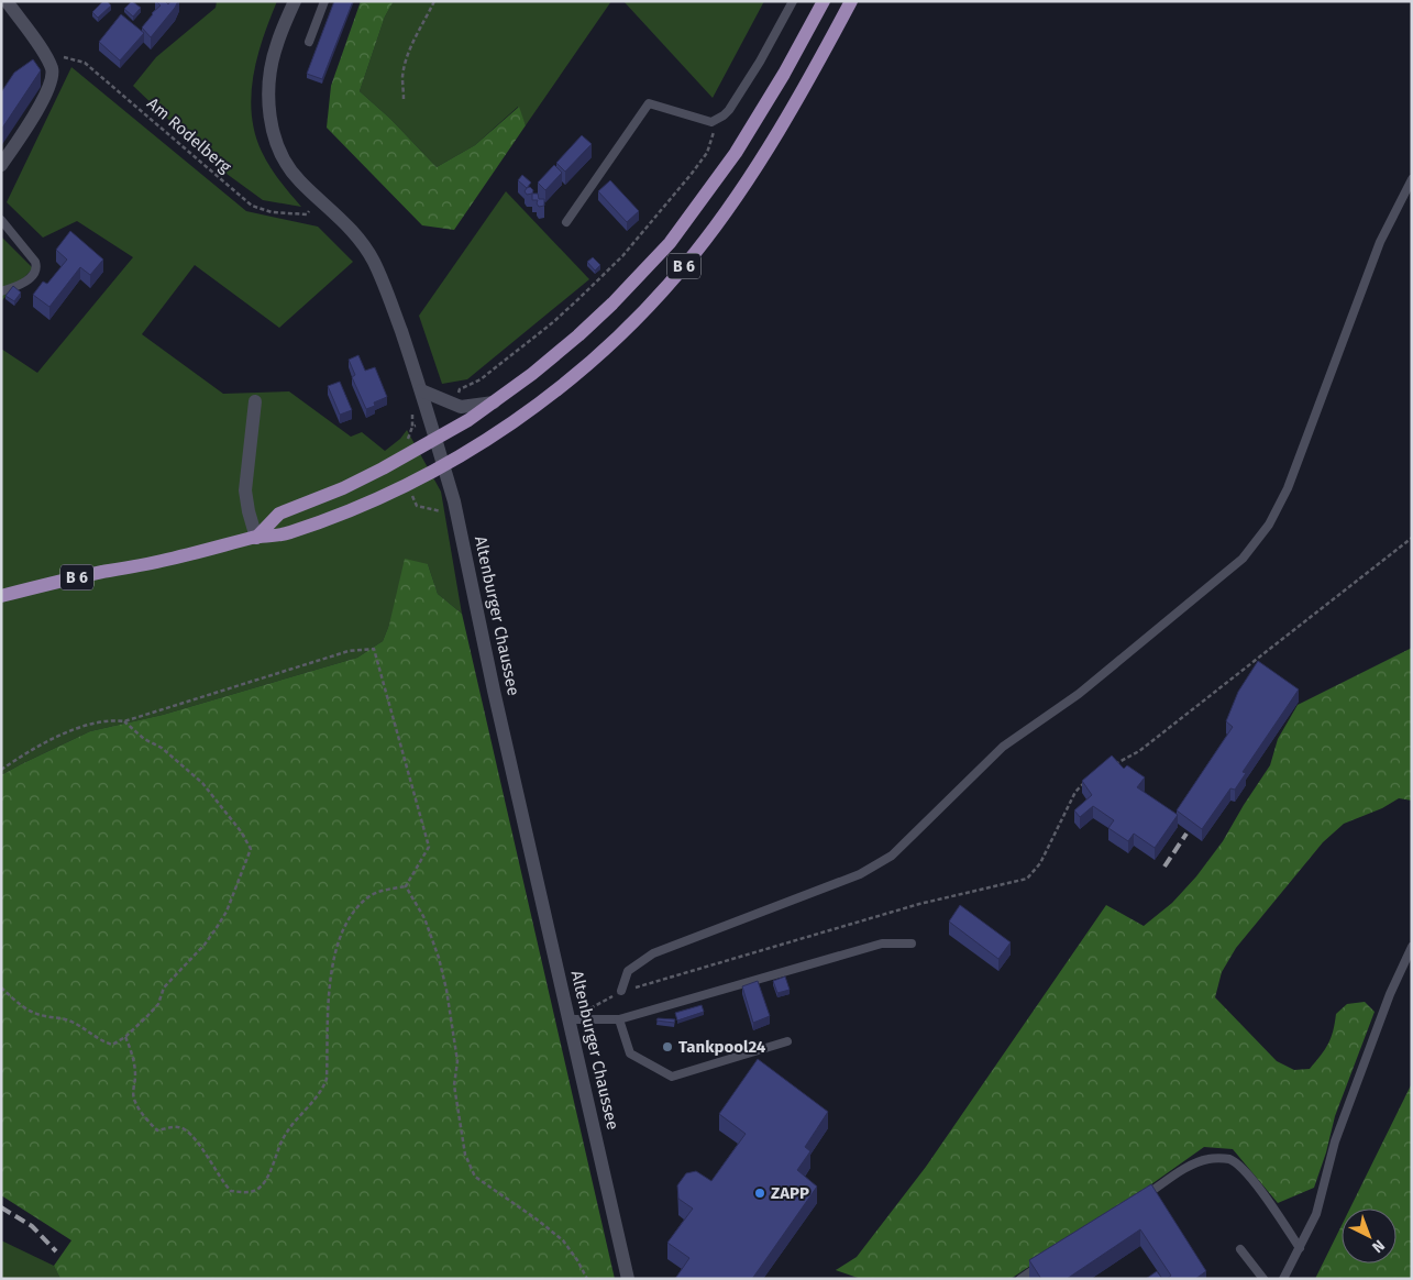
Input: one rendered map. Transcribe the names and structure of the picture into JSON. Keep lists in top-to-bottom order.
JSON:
{
  "streets": {
    "main road": ["B 6"],
    "street": ["Altenburger Chaussee"],
    "path": ["Am Rodelberg"]
  },
  "crossings": [
    ["Am Rodelberg", "Altenburger Chaussee"],
    ["B 6", "Altenburger Chaussee"]
  ],
  "places": ["Tankpool24", "ZAPP"],
  "north": "bottom right"
}
